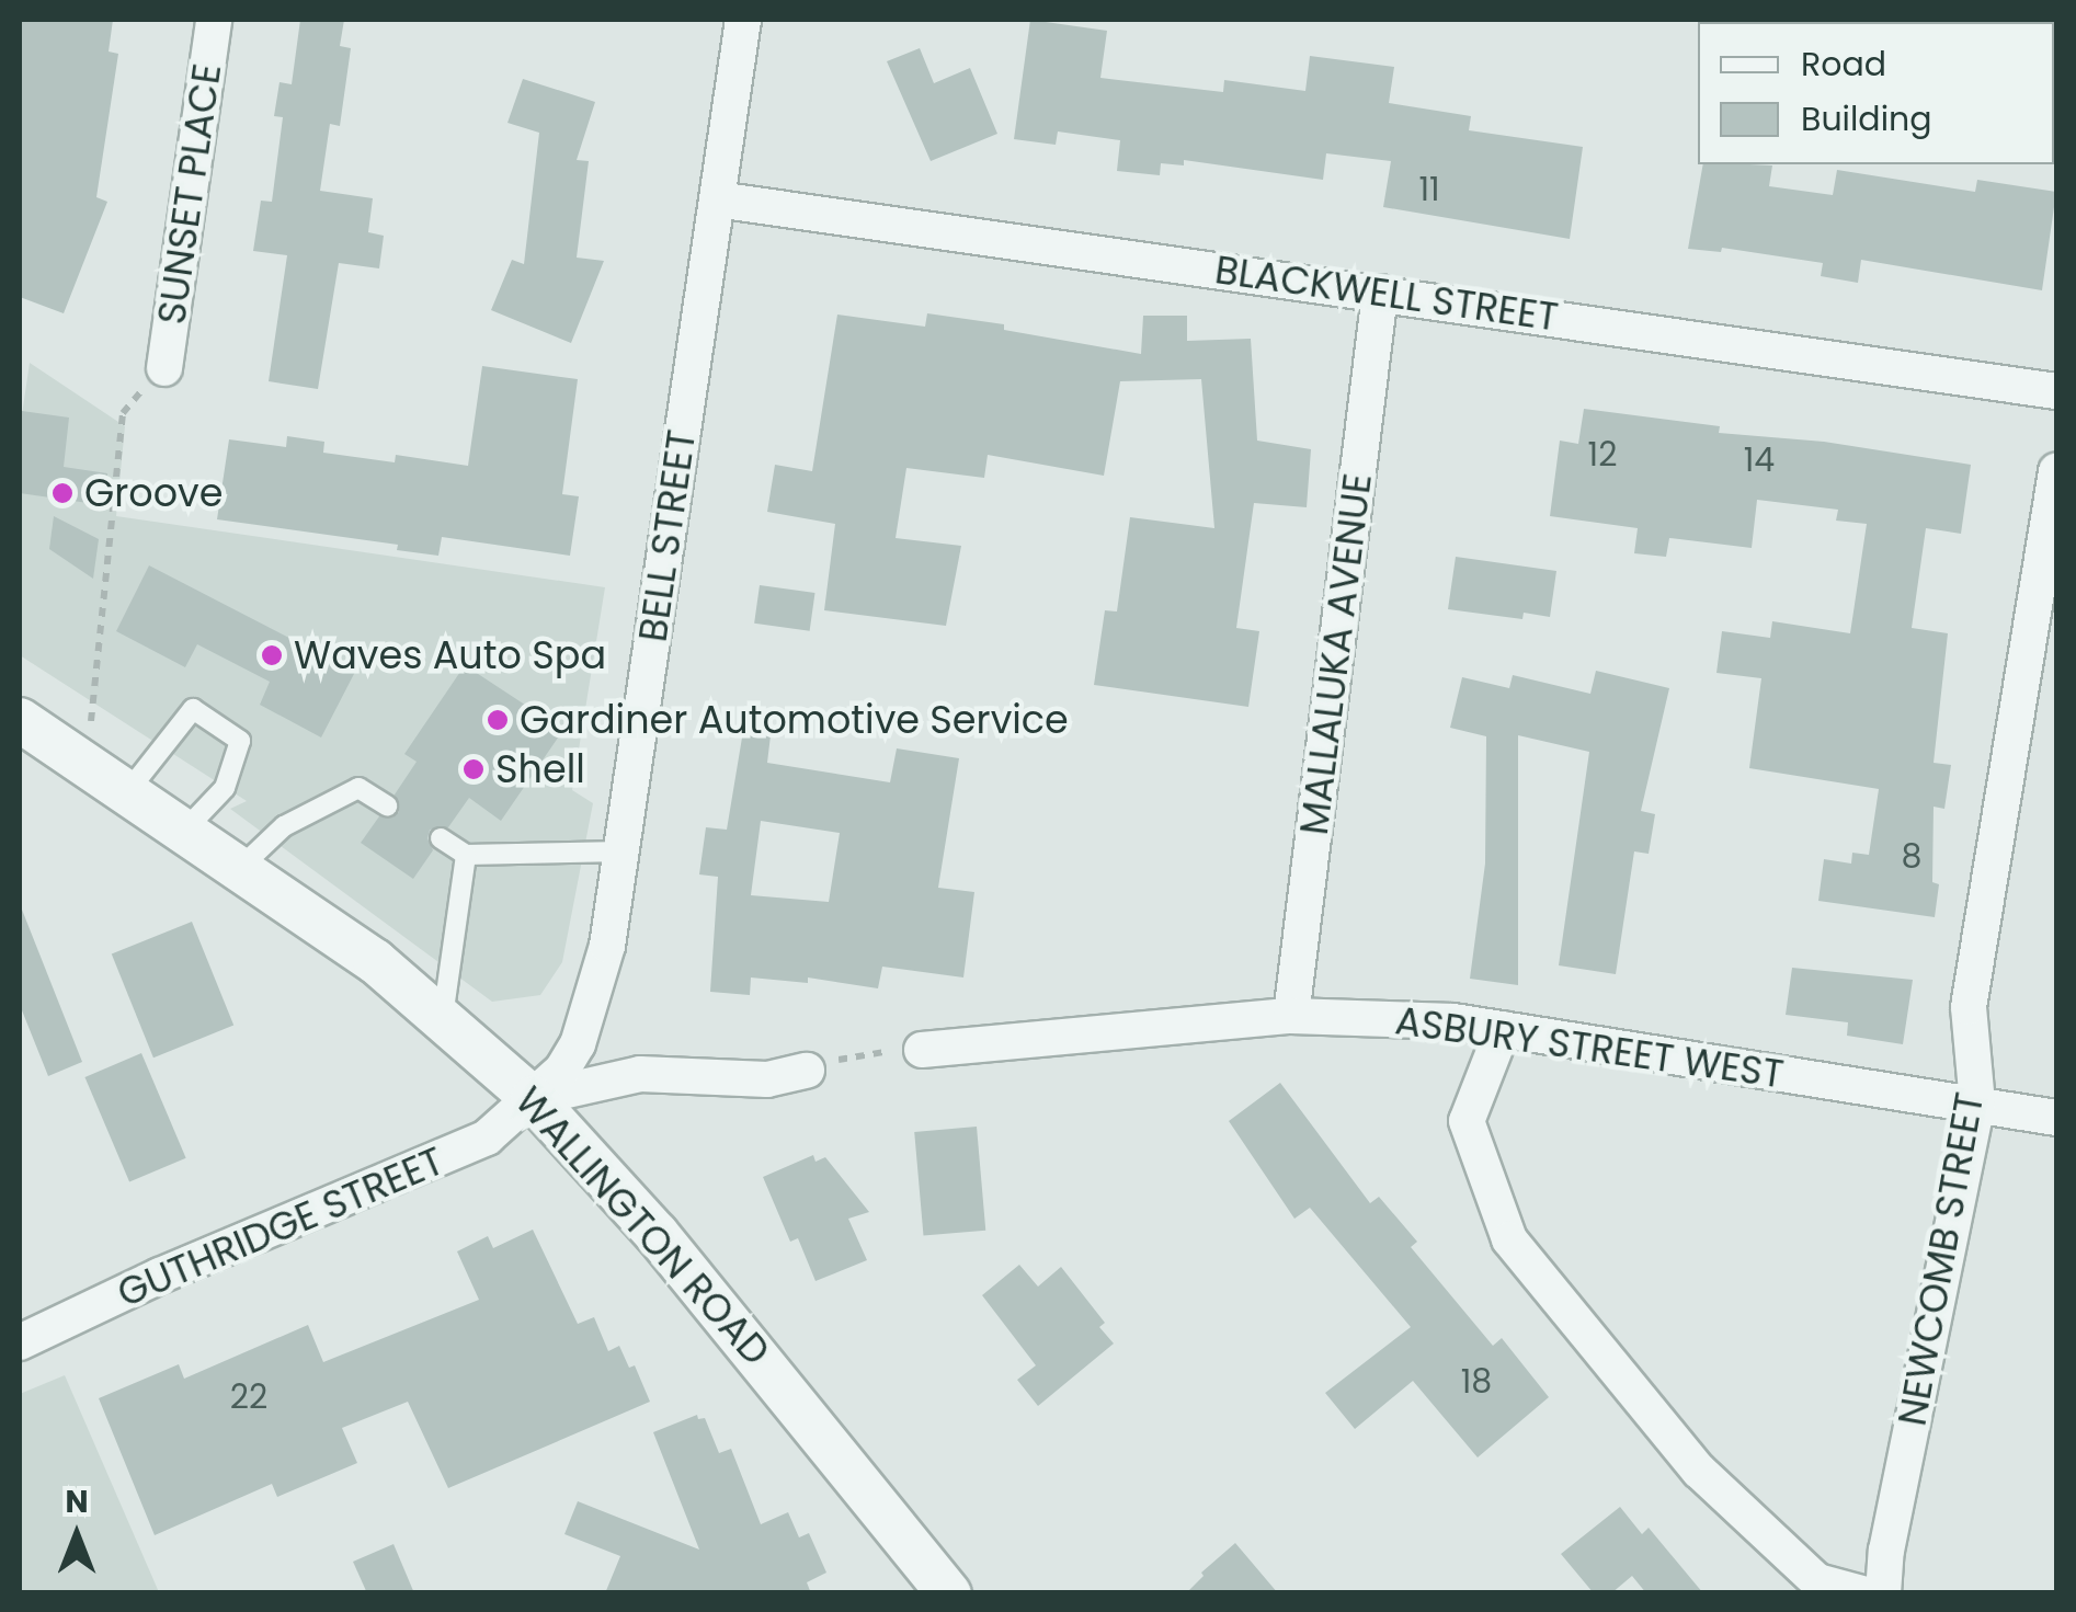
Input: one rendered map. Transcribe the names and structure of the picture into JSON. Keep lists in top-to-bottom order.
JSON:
{
  "streets": {
    "street": [
      "SUNSET PLACE",
      "BLACKWELL STREET",
      "BELL STREET",
      "MALLALUKA AVENUE",
      "ASBURY STREET WEST",
      "WALLINGTON ROAD",
      "GUTHRIDGE STREET",
      "NEWCOMB STREET"
    ]
  },
  "crossings": [
    ["BLACKWELL STREET", "BELL STREET"],
    ["BLACKWELL STREET", "MALLALUKA AVENUE"],
    ["BELL STREET", "WALLINGTON ROAD"],
    ["BELL STREET", "GUTHRIDGE STREET"],
    ["MALLALUKA AVENUE", "ASBURY STREET WEST"],
    ["ASBURY STREET WEST", "NEWCOMB STREET"],
    ["WALLINGTON ROAD", "GUTHRIDGE STREET"]
  ],
  "places": [
    "Groove",
    "Waves Auto Spa",
    "Gardiner Automotive Service",
    "Shell"
  ],
  "house_numbers": [
    "11",
    "12",
    "14",
    "8",
    "18",
    "22"
  ],
  "legend": ["Road", "Building"],
  "north": "top"
}
